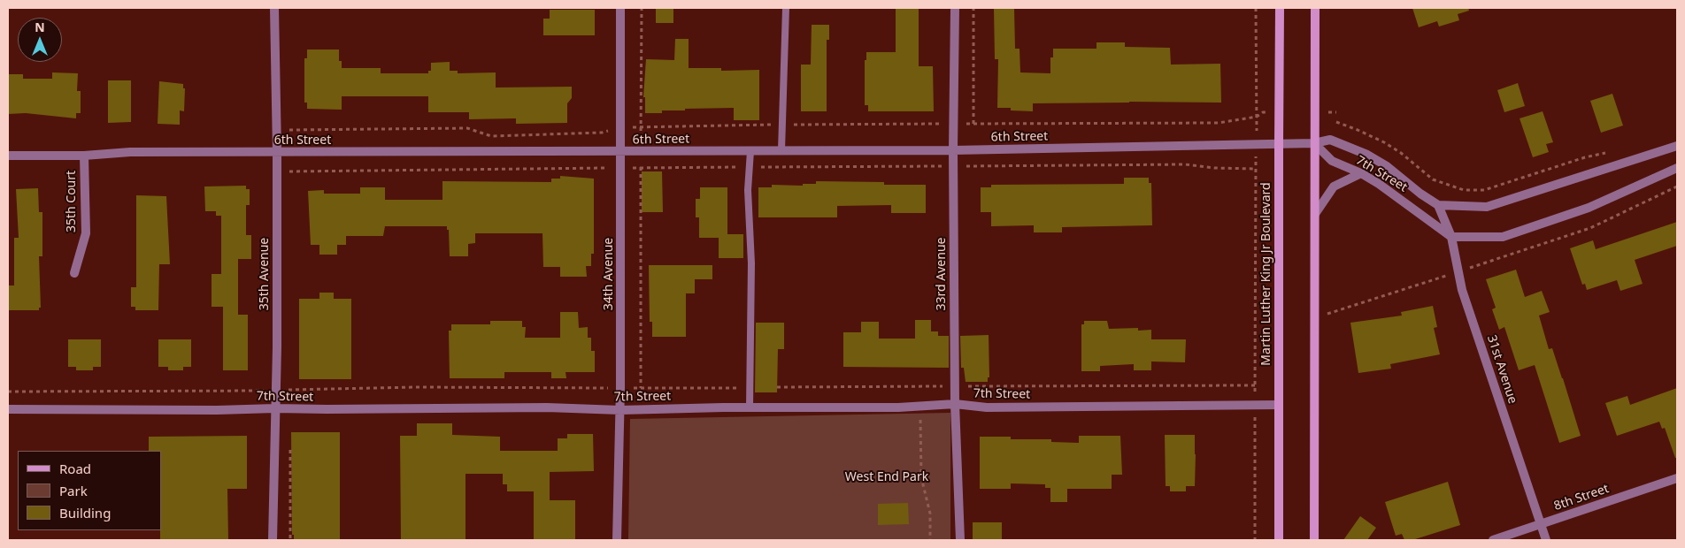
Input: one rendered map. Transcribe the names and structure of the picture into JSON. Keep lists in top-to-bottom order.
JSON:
{
  "streets": {
    "main road": ["Martin Luther King Jr Boulevard"],
    "street": [
      "6th Street",
      "7th Street",
      "35th Court",
      "35th Avenue",
      "34th Avenue",
      "33rd Avenue",
      "31st Avenue",
      "8th Street"
    ]
  },
  "crossings": [
    ["6th Street", "7th Street"],
    ["6th Street", "35th Court"],
    ["6th Street", "35th Avenue"],
    ["6th Street", "34th Avenue"],
    ["6th Street", "33rd Avenue"],
    ["6th Street", "Martin Luther King Jr Boulevard"],
    ["7th Street", "35th Avenue"],
    ["7th Street", "34th Avenue"],
    ["7th Street", "33rd Avenue"],
    ["7th Street", "Martin Luther King Jr Boulevard"],
    ["7th Street", "31st Avenue"],
    ["31st Avenue", "8th Street"]
  ],
  "parks": ["West End Park"],
  "legend": ["Road", "Park", "Building"],
  "north": "top"
}
